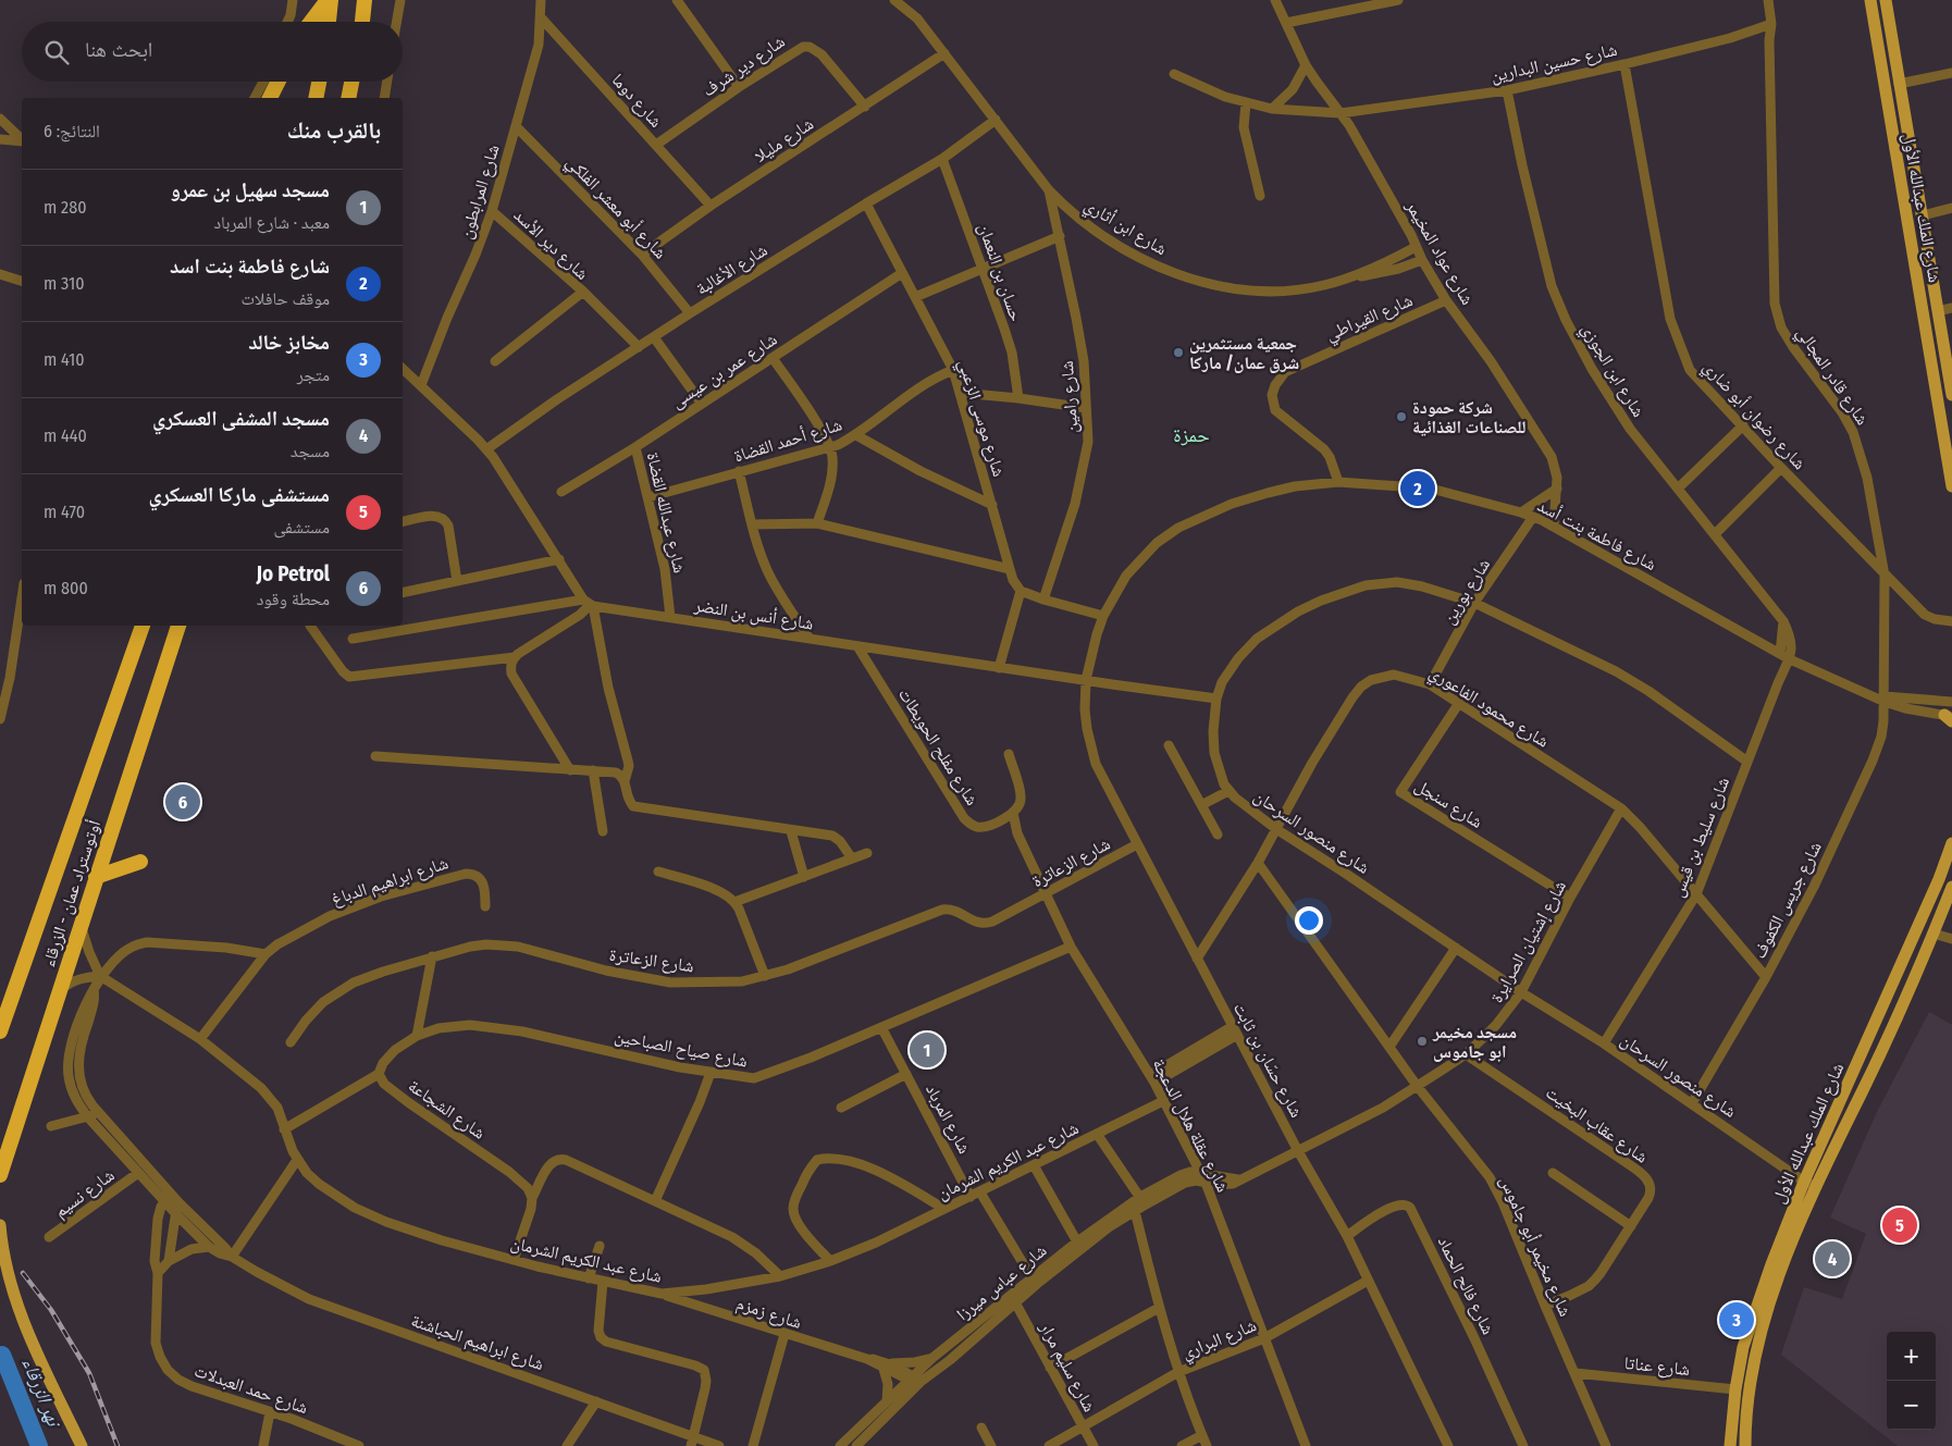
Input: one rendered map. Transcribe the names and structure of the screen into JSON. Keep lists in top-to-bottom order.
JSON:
{
  "streets": {
    "highway": ["أوتوستراد عمان - الزرقاء"],
    "main road": ["شارع الملك عبدالله الأول"],
    "street": [
      "شارع حسين البدارين",
      "شارع دير شرف",
      "شارع دوما",
      "شارع مليلا",
      "شارع المرابطون",
      "شارع أبو معشر الفلكي",
      "شارع ابن أثاري",
      "شارع دير الأسد",
      "شارع عواد المخيمر",
      "شارع الأغالبة",
      "حسان بن النعمان",
      "شارع القيراطي",
      "شارع عمر بن عيسى",
      "شارع ابن الجوزي",
      "شارع قادر المجالي",
      "شارع رامين",
      "شارع رضوان أبو ضاري",
      "شارع موسى الزعبي",
      "شارع أحمد القضاة",
      "شارع عبدالله القضاة",
      "شارع فاطمة بنت أسد",
      "شارع بورين",
      "شارع أنس بن النضر",
      "شارع محمود الفاعوري",
      "شارع مفلح الحويطات",
      "شارع سنجل",
      "شارع منصور السرحان",
      "شارع سليط بن قيس",
      "شارع الزعاترة",
      "شارع ابراهيم الدباغ",
      "شارع جريس الكفوف",
      "شارع إشتيان الصرايرة",
      "شارع صياح الصباحين",
      "شارع حسّان بن ثابت",
      "شارع الشجاعة",
      "شارع المرباد",
      "شارع عقاب البخيت",
      "شارع عقلة هلال الدعجة",
      "شارع عبد الكريم الشرمان",
      "شارع نسيم",
      "شارع مخيمر أبو جاموس",
      "شارع عباس ميرزا",
      "شارع فالح الحماد",
      "شارع زمزم",
      "شارع البراري",
      "شارع ابراهيم الحباشنة",
      "شارع عناتا",
      "شارع سليم مرار",
      "شارع حمد العبدلات"
    ]
  },
  "crossings": [
    ["شارع حسين البدارين", "شارع عواد المخيمر"],
    ["شارع حسين البدارين", "شارع ابن الجوزي"],
    ["شارع حسين البدارين", "شارع قادر المجالي"],
    ["شارع حسين البدارين", "شارع رضوان أبو ضاري"],
    ["شارع دير شرف", "شارع دوما"],
    ["شارع دير شرف", "شارع مليلا"],
    ["شارع دوما", "شارع مليلا"],
    ["شارع دوما", "شارع المرابطون"],
    ["شارع مليلا", "شارع أبو معشر الفلكي"],
    ["شارع مليلا", "شارع ابن أثاري"],
    ["شارع المرابطون", "شارع أبو معشر الفلكي"],
    ["شارع المرابطون", "شارع دير الأسد"],
    ["شارع أبو معشر الفلكي", "شارع الأغالبة"],
    ["شارع الملك عبدالله الأول", "شارع منصور السرحان"],
    ["شارع الملك عبدالله الأول", "شارع عناتا"],
    ["شارع ابن أثاري", "شارع عواد المخيمر"],
    ["شارع ابن أثاري", "شارع الأغالبة"],
    ["شارع ابن أثاري", "شارع رامين"],
    ["شارع عواد المخيمر", "شارع القيراطي"],
    ["شارع عواد المخيمر", "شارع فاطمة بنت أسد"],
    ["شارع الأغالبة", "حسان بن النعمان"],
    ["شارع الأغالبة", "شارع موسى الزعبي"],
    ["شارع القيراطي", "شارع فاطمة بنت أسد"],
    ["شارع عمر بن عيسى", "شارع موسى الزعبي"],
    ["شارع عمر بن عيسى", "شارع عبدالله القضاة"],
    ["شارع ابن الجوزي", "شارع فاطمة بنت أسد"],
    ["شارع ابن الجوزي", "شارع سليط بن قيس"],
    ["شارع قادر المجالي", "شارع رضوان أبو ضاري"],
    ["شارع قادر المجالي", "شارع فاطمة بنت أسد"],
    ["شارع قادر المجالي", "شارع جريس الكفوف"],
    ["شارع موسى الزعبي", "شارع أحمد القضاة"],
    ["شارع أحمد القضاة", "شارع عبدالله القضاة"],
    ["شارع عبدالله القضاة", "شارع أنس بن النضر"],
    ["شارع فاطمة بنت أسد", "شارع بورين"],
    ["شارع فاطمة بنت أسد", "شارع أنس بن النضر"],
    ["شارع فاطمة بنت أسد", "شارع سليط بن قيس"],
    ["شارع فاطمة بنت أسد", "شارع جريس الكفوف"],
    ["شارع فاطمة بنت أسد", "شارع حسّان بن ثابت"],
    ["شارع بورين", "شارع محمود الفاعوري"],
    ["شارع بورين", "شارع منصور السرحان"],
    ["شارع أنس بن النضر", "شارع مفلح الحويطات"],
    ["شارع أنس بن النضر", "شارع منصور السرحان"],
    ["شارع أنس بن النضر", "شارع حسّان بن ثابت"],
    ["شارع محمود الفاعوري", "شارع سنجل"],
    ["شارع محمود الفاعوري", "شارع منصور السرحان"],
    ["شارع محمود الفاعوري", "شارع سليط بن قيس"],
    ["شارع محمود الفاعوري", "شارع جريس الكفوف"],
    ["شارع محمود الفاعوري", "شارع إشتيان الصرايرة"],
    ["شارع محمود الفاعوري", "شارع حسّان بن ثابت"],
    ["شارع محمود الفاعوري", "شارع مخيمر أبو جاموس"],
    ["شارع مفلح الحويطات", "شارع عقلة هلال الدعجة"],
    ["شارع سنجل", "شارع إشتيان الصرايرة"],
    ["شارع منصور السرحان", "شارع سليط بن قيس"],
    ["شارع منصور السرحان", "شارع جريس الكفوف"],
    ["شارع منصور السرحان", "شارع إشتيان الصرايرة"],
    ["شارع الزعاترة", "شارع حسّان بن ثابت"],
    ["شارع الزعاترة", "شارع عقلة هلال الدعجة"],
    ["شارع ابراهيم الدباغ", "شارع عبد الكريم الشرمان"],
    ["شارع ابراهيم الدباغ", "شارع ابراهيم الحباشنة"],
    ["شارع إشتيان الصرايرة", "شارع حسّان بن ثابت"],
    ["شارع إشتيان الصرايرة", "شارع عقاب البخيت"],
    ["شارع إشتيان الصرايرة", "شارع مخيمر أبو جاموس"],
    ["شارع إشتيان الصرايرة", "شارع عباس ميرزا"],
    ["شارع صياح الصباحين", "شارع الشجاعة"],
    ["شارع صياح الصباحين", "شارع المرباد"],
    ["شارع صياح الصباحين", "شارع عقلة هلال الدعجة"],
    ["شارع حسّان بن ثابت", "شارع فالح الحماد"],
    ["شارع حسّان بن ثابت", "شارع البراري"],
    ["شارع المرباد", "شارع عبد الكريم الشرمان"],
    ["شارع المرباد", "شارع عباس ميرزا"],
    ["شارع عقاب البخيت", "شارع مخيمر أبو جاموس"],
    ["شارع عقلة هلال الدعجة", "شارع عبد الكريم الشرمان"],
    ["شارع عقلة هلال الدعجة", "شارع عباس ميرزا"],
    ["شارع عقلة هلال الدعجة", "شارع البراري"],
    ["شارع عبد الكريم الشرمان", "شارع زمزم"],
    ["شارع عبد الكريم الشرمان", "شارع ابراهيم الحباشنة"],
    ["شارع نسيم", "شارع ابراهيم الحباشنة"],
    ["شارع مخيمر أبو جاموس", "شارع عناتا"],
    ["شارع عباس ميرزا", "شارع زمزم"],
    ["شارع عباس ميرزا", "شارع سليم مرار"],
    ["شارع البراري", "شارع سليم مرار"],
    ["شارع ابراهيم الحباشنة", "شارع حمد العبدلات"]
  ],
  "districts": ["حمزة"],
  "water": ["نهر الزرقاء"],
  "places": ["جمعية مستثمرين شرق عمان/ ماركا", "شركة حمودة للصناعات الغذائية", "مسجد مخيمر ابو جاموس"],
  "page": {
    "search": "ابحث هنا",
    "heading": ["بالقرب منك", "النتائج: 6"],
    "list": [
      {
        "mark": "1",
        "name": "مسجد سهيل بن عمرو",
        "note": "معبد · شارع المرباد",
        "value": "280 m"
      },
      {
        "mark": "2",
        "name": "شارع فاطمة بنت اسد",
        "note": "موقف حافلات",
        "value": "310 m"
      },
      {
        "mark": "3",
        "name": "مخابز خالد",
        "note": "متجر",
        "value": "410 m"
      },
      {
        "mark": "4",
        "name": "مسجد المشفى العسكري",
        "note": "مسجد",
        "value": "440 m"
      },
      {
        "mark": "5",
        "name": "مستشفى ماركا العسكري",
        "note": "مستشفى",
        "value": "470 m"
      },
      {
        "mark": "6",
        "name": "Jo Petrol",
        "note": "محطة وقود",
        "value": "800 m"
      }
    ],
    "pins": [
      "2",
      "6",
      "1",
      "5",
      "4",
      "3"
    ],
    "map_buttons": ["+", "−"]
  }
}
